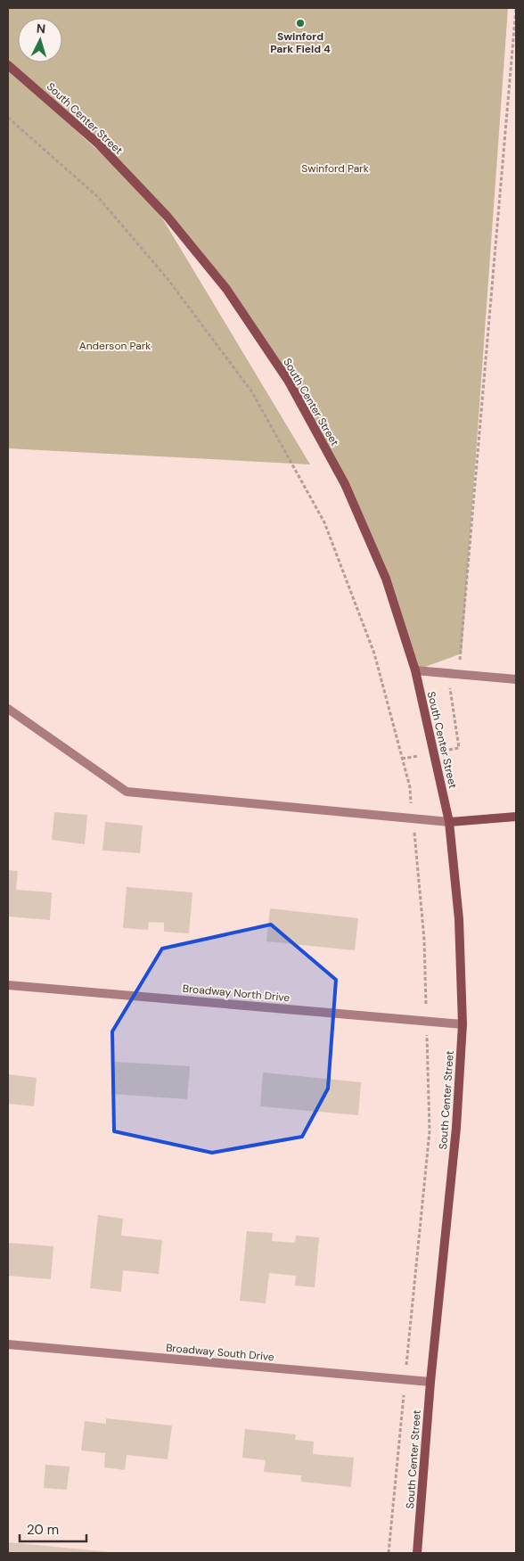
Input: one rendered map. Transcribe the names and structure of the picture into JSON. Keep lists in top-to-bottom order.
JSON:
{
  "streets": {
    "main road": ["South Center Street"],
    "street": ["Broadway North Drive", "Broadway South Drive"]
  },
  "crossings": [
    ["South Center Street", "Broadway North Drive"],
    ["South Center Street", "Broadway South Drive"]
  ],
  "parks": ["Swinford Park", "Anderson Park"],
  "places": ["Swinford Park Field 4"],
  "scale_bar": "20 m",
  "north": "top"
}
